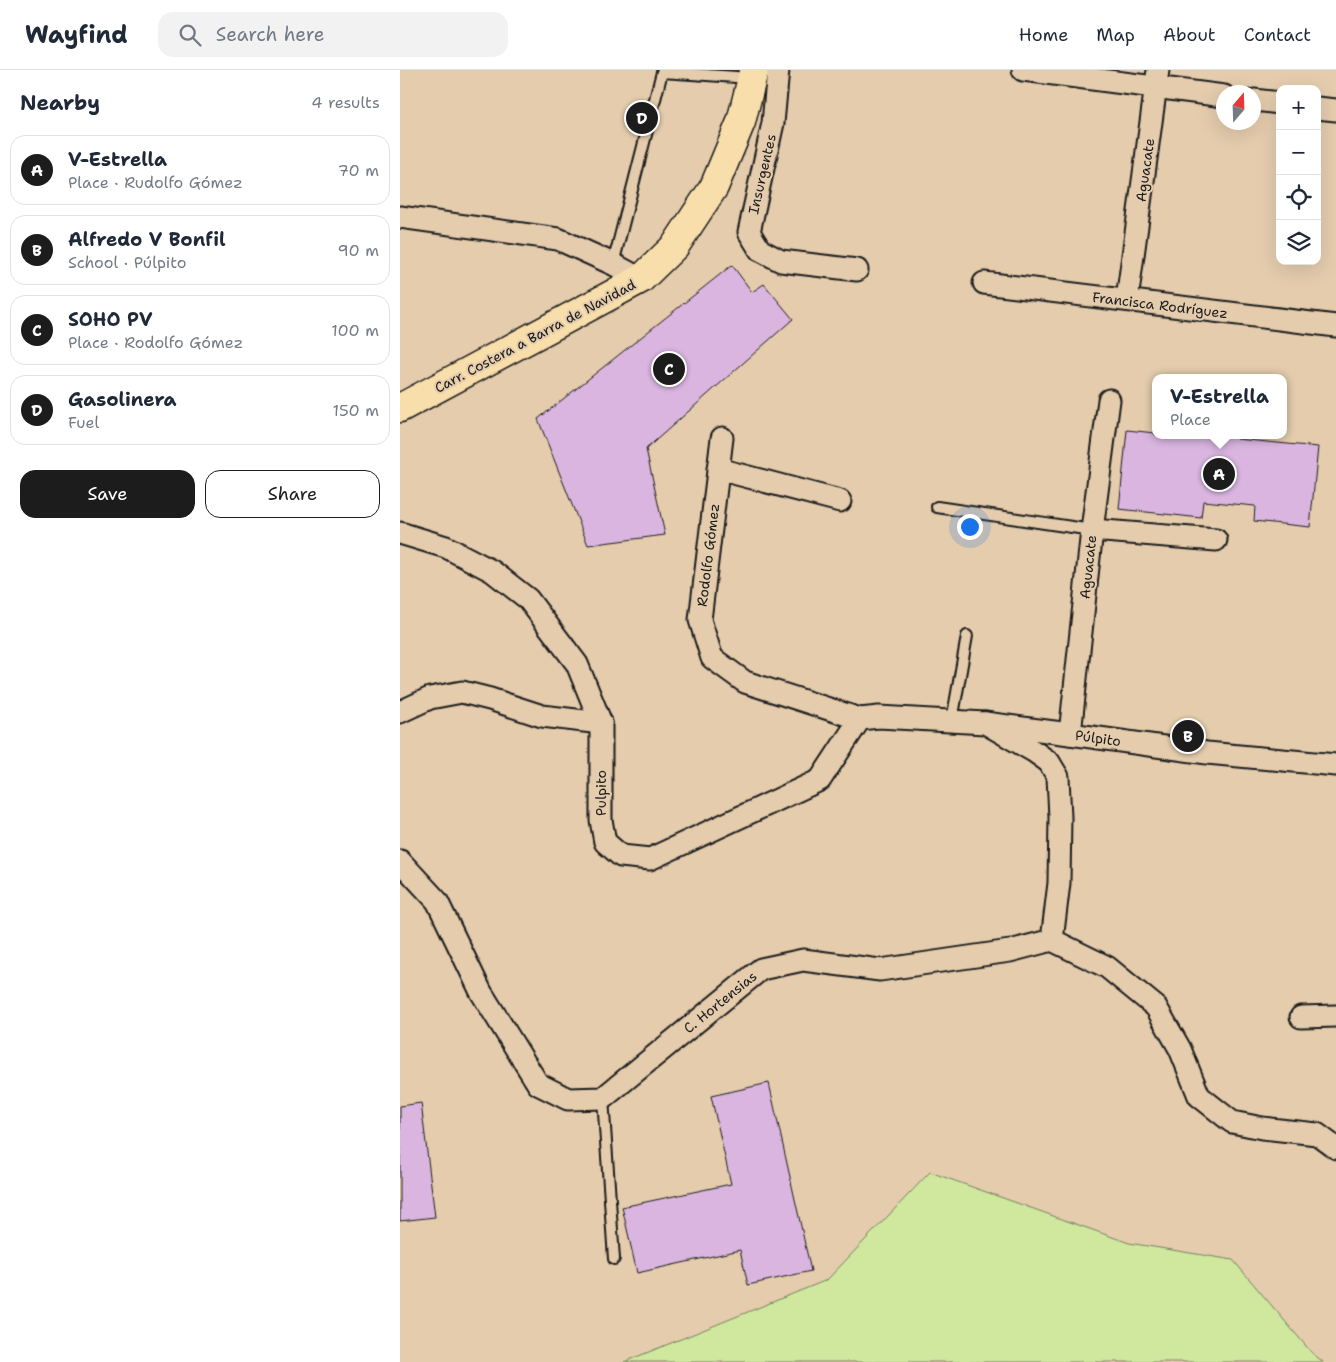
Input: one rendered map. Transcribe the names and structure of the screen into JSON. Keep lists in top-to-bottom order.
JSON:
{
  "streets": {
    "main road": ["Carr. Costera a Barra de Navidad"],
    "street": [
      "Aguacate",
      "Insurgentes",
      "Francisca Rodríguez",
      "Rodolfo Gómez",
      "Púlpito",
      "Pulpito",
      "C. Hortensias"
    ]
  },
  "crossings": [
    ["Aguacate", "Francisca Rodríguez"],
    ["Aguacate", "Púlpito"],
    ["Rodolfo Gómez", "Púlpito"],
    ["Rodolfo Gómez", "Pulpito"],
    ["Púlpito", "Pulpito"]
  ],
  "north": "top",
  "page": {
    "header": "Wayfind",
    "search": "Search here",
    "nav": [
      "Home",
      "Map",
      "About",
      "Contact"
    ],
    "heading": ["Nearby", "4 results"],
    "map_buttons": ["+", "−"],
    "pins": [
      "D",
      "C",
      "A",
      "B"
    ],
    "list": [
      {
        "mark": "A",
        "name": "V-Estrella",
        "note": "Place · Rudolfo Gómez",
        "value": "70 m"
      },
      {
        "mark": "B",
        "name": "Alfredo V Bonfil",
        "note": "School · Púlpito",
        "value": "90 m"
      },
      {
        "mark": "C",
        "name": "SOHO PV",
        "note": "Place · Rodolfo Gómez",
        "value": "100 m"
      },
      {
        "mark": "D",
        "name": "Gasolinera",
        "note": "Fuel",
        "value": "150 m"
      }
    ],
    "popup": ["V-Estrella", "Place"],
    "buttons": ["Save", "Share"]
  }
}
